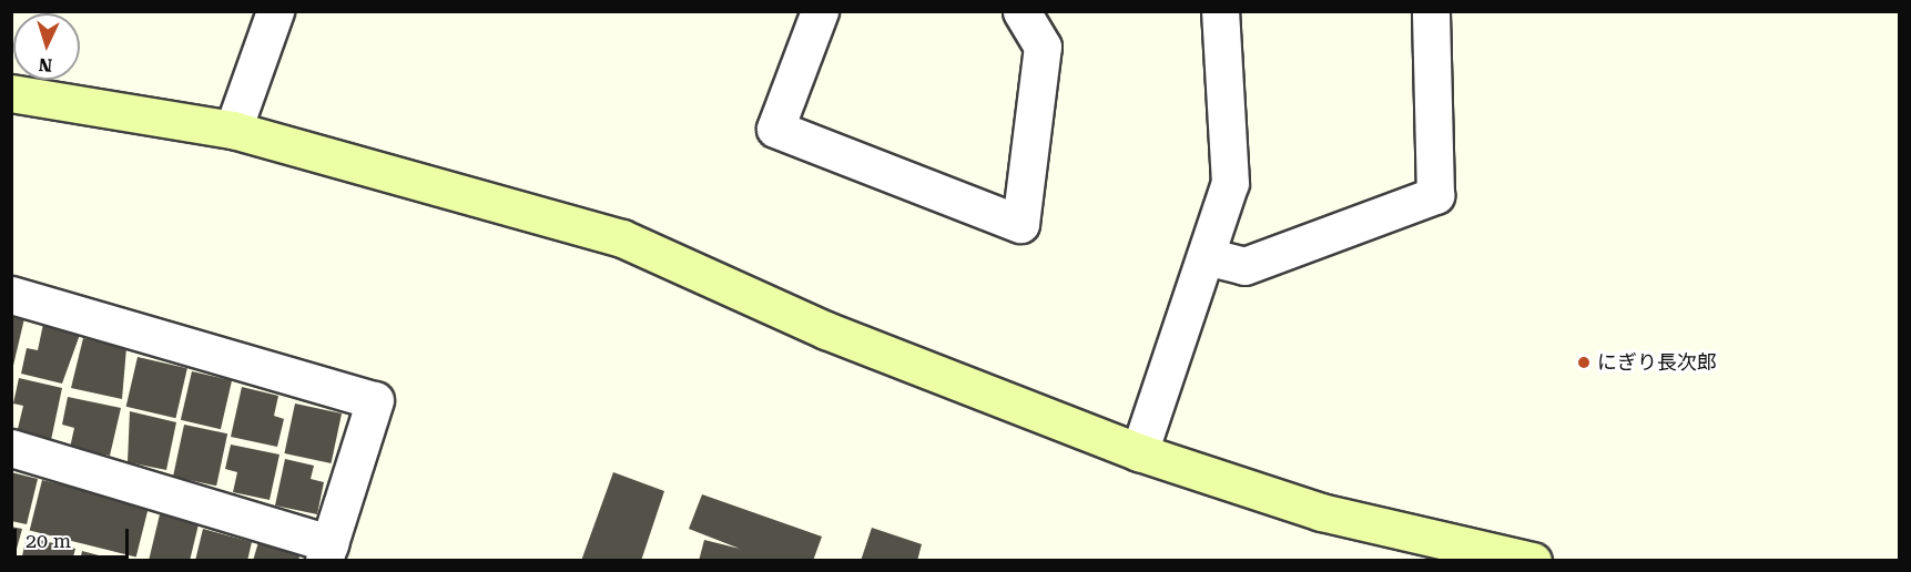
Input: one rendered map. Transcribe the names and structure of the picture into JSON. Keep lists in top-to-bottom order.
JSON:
{
  "places": ["にぎり長次郎"],
  "scale_bar": "20 m",
  "north": "bottom"
}
